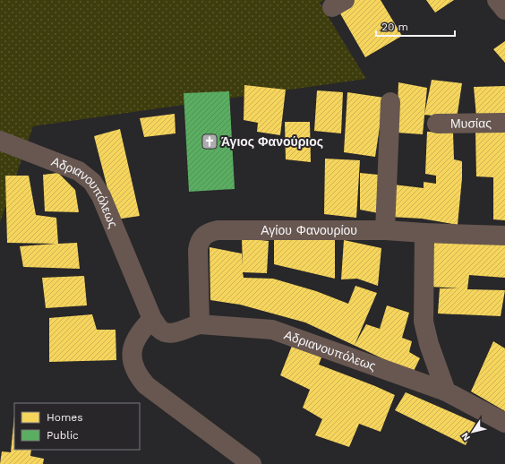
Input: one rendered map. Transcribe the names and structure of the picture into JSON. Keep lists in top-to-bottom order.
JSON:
{
  "streets": {
    "street": ["Μυσίας", "Αδριανουπόλεως", "Αγίου Φανουρίου"]
  },
  "crossings": [
    ["Αδριανουπόλεως", "Αγίου Φανουρίου"]
  ],
  "places": {
    "church": ["Άγιος Φανούριος"]
  },
  "legend": ["Homes", "Public"],
  "scale_bar": "20 m",
  "north": "bottom left"
}
